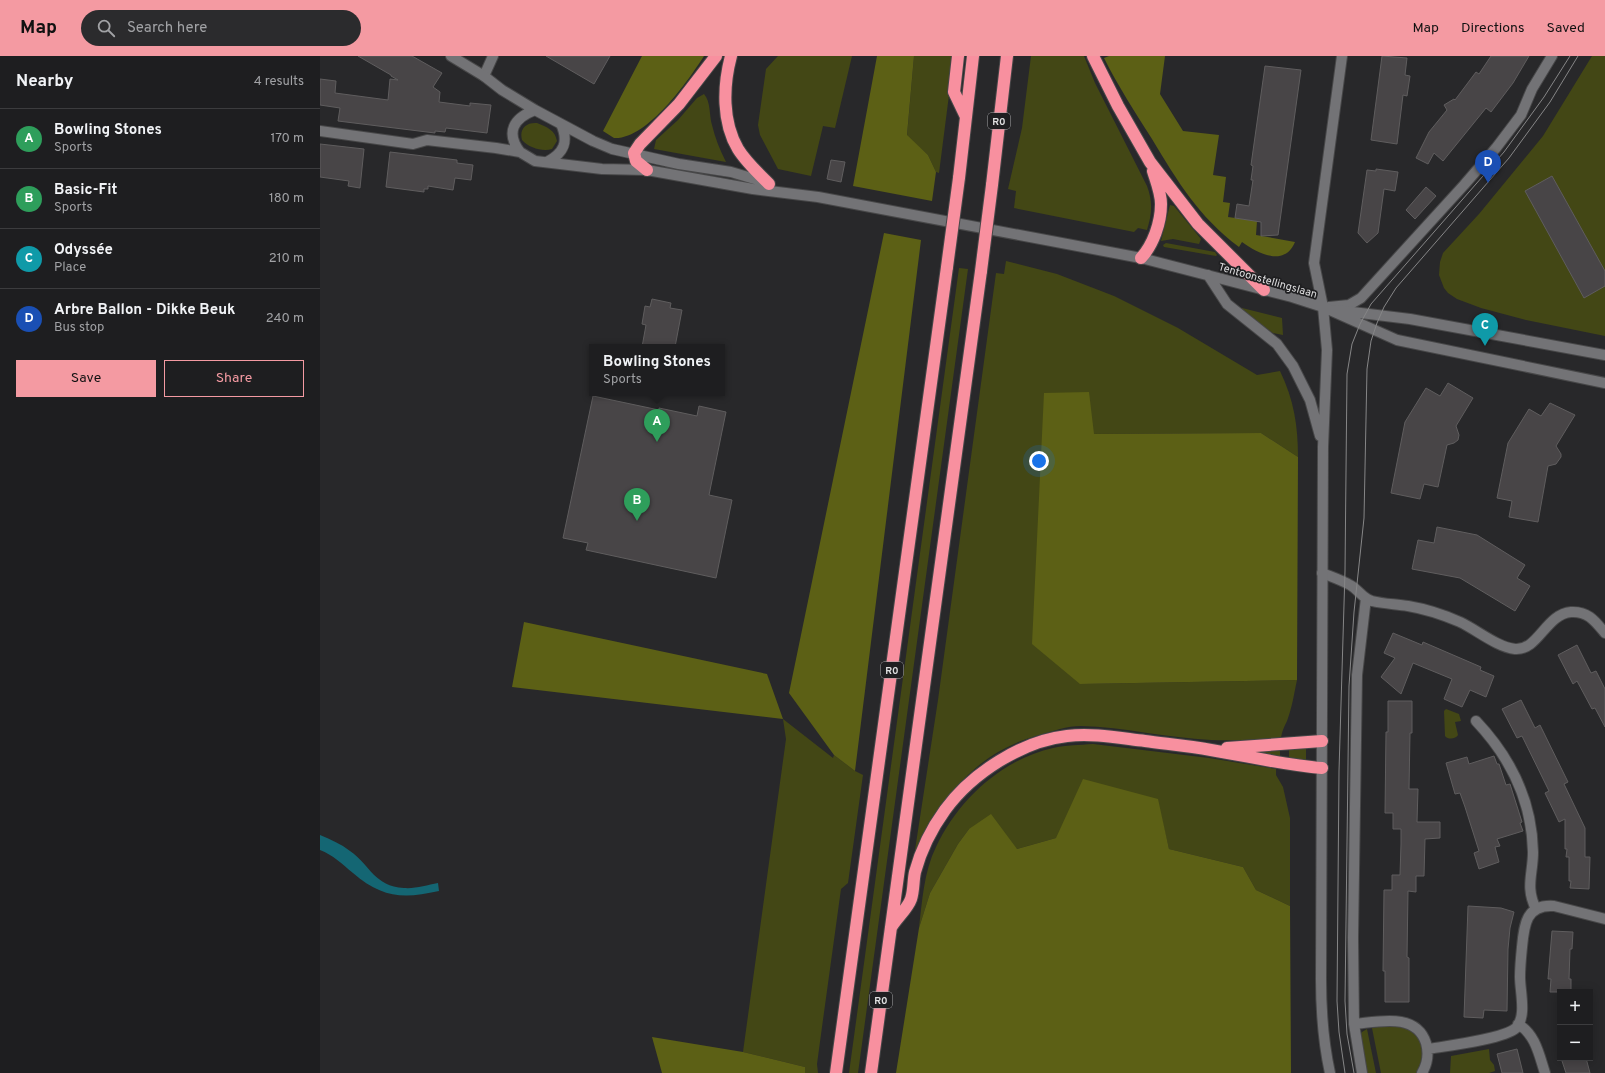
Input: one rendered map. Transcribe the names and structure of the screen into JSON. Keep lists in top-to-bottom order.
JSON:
{
  "streets": {
    "highway": ["R0"],
    "street": ["Tentoonstellingslaan"]
  },
  "page": {
    "header": "Map",
    "search": "Search here",
    "nav": ["Map", "Directions", "Saved"],
    "heading": ["Nearby", "4 results"],
    "list": [
      {
        "mark": "A",
        "name": "Bowling Stones",
        "note": "Sports",
        "value": "170 m"
      },
      {
        "mark": "B",
        "name": "Basic-Fit",
        "note": "Sports",
        "value": "180 m"
      },
      {
        "mark": "C",
        "name": "Odyssée",
        "note": "Place",
        "value": "210 m"
      },
      {
        "mark": "D",
        "name": "Arbre Ballon - Dikke Beuk",
        "note": "Bus stop",
        "value": "240 m"
      }
    ],
    "pins": [
      "D",
      "C",
      "A",
      "B"
    ],
    "popup": ["Bowling Stones", "Sports"],
    "buttons": ["Save", "Share"],
    "map_buttons": ["+", "−"]
  }
}
